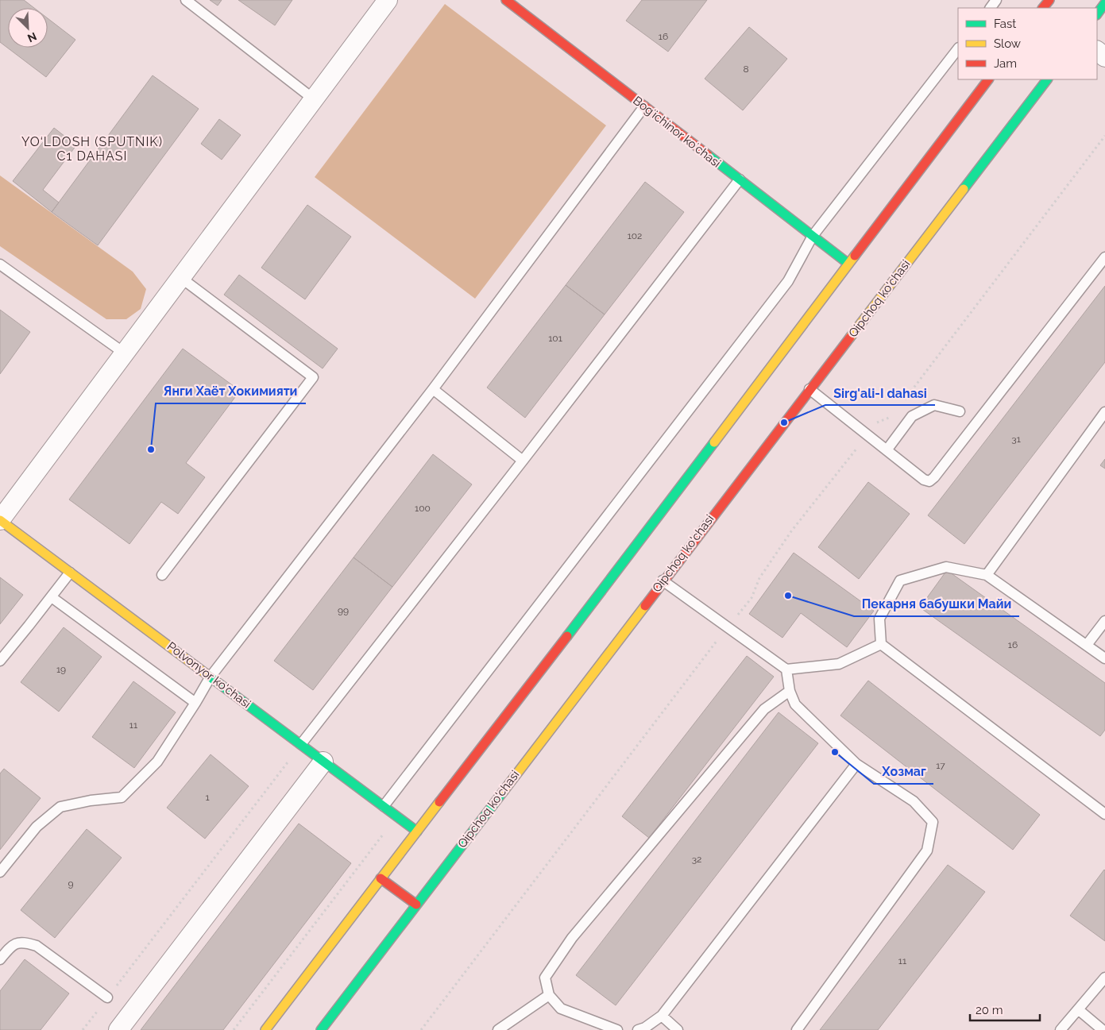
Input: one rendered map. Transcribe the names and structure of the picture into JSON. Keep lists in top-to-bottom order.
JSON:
{
  "streets": {
    "main road": ["Bogʻichinor koʻchasi", "Qipchoq ko'chasi", "Polvonyor ko'chasi"]
  },
  "districts": ["YO‘LDOSH (SPUTNIK) C1 DAHASI"],
  "places": [
    "Sirg'ali-I dahasi",
    "Янги Хаёт Хокимияти",
    "Пекарня бабушки Майи",
    "Хозмаг"
  ],
  "house_numbers": [
    "16",
    "8",
    "102",
    "101",
    "31",
    "100",
    "99",
    "16",
    "19",
    "11",
    "17",
    "1",
    "32",
    "9",
    "11"
  ],
  "legend": ["Fast", "Slow", "Jam"],
  "scale_bar": "20 m",
  "north": "bottom right"
}
